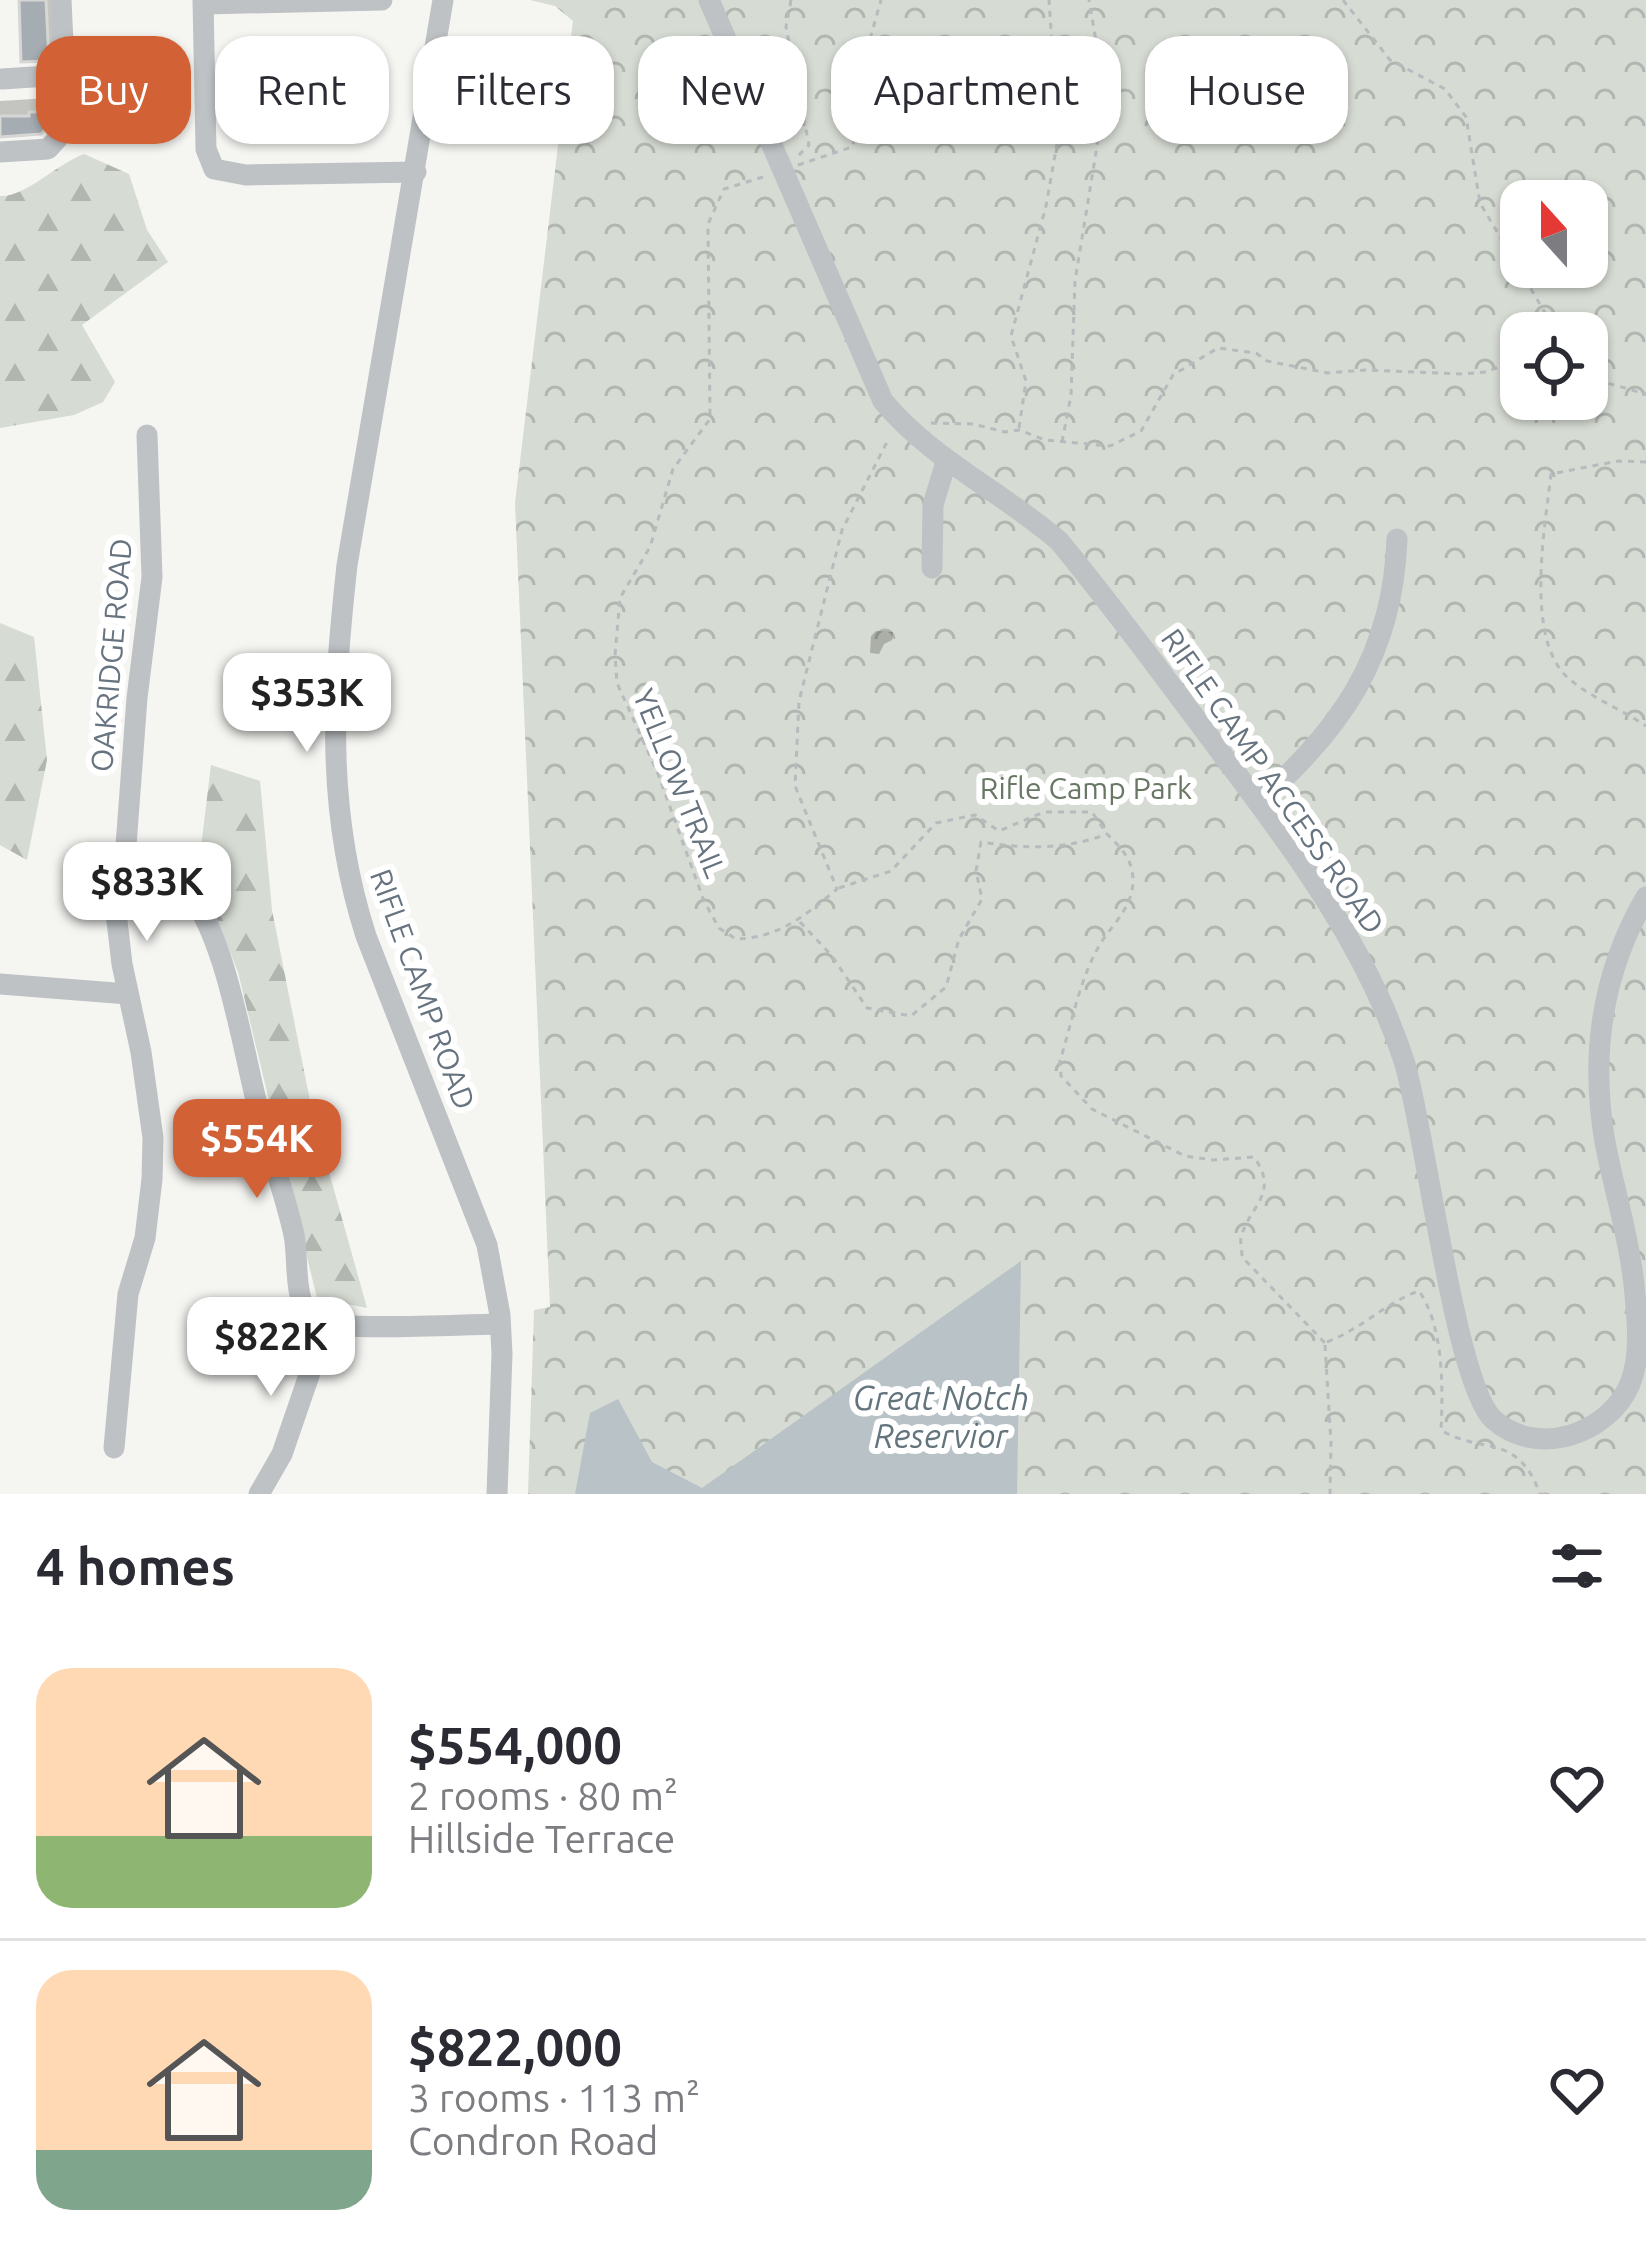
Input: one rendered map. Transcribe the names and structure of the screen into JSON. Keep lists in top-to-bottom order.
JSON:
{
  "streets": {
    "street": ["OAKRIDGE ROAD", "RIFLE CAMP ACCESS ROAD", "RIFLE CAMP ROAD"],
    "path": ["YELLOW TRAIL"]
  },
  "crossings": [
    ["RIFLE CAMP ACCESS ROAD", "YELLOW TRAIL"]
  ],
  "water": ["Great Notch Reservior"],
  "parks": ["Rifle Camp Park"],
  "north": "top",
  "page": {
    "chip": [
      "Buy",
      "Rent",
      "Filters",
      "New",
      "Apartment",
      "House"
    ],
    "price": [
      "$353K",
      "$833K",
      "$554K",
      "$822K"
    ],
    "heading": "4 homes",
    "list": [
      {
        "name": "$554,000",
        "note": "2 rooms · 80 m² · Hillside Terrace"
      },
      {
        "name": "$822,000",
        "note": "3 rooms · 113 m² · Condron Road"
      }
    ]
  }
}
